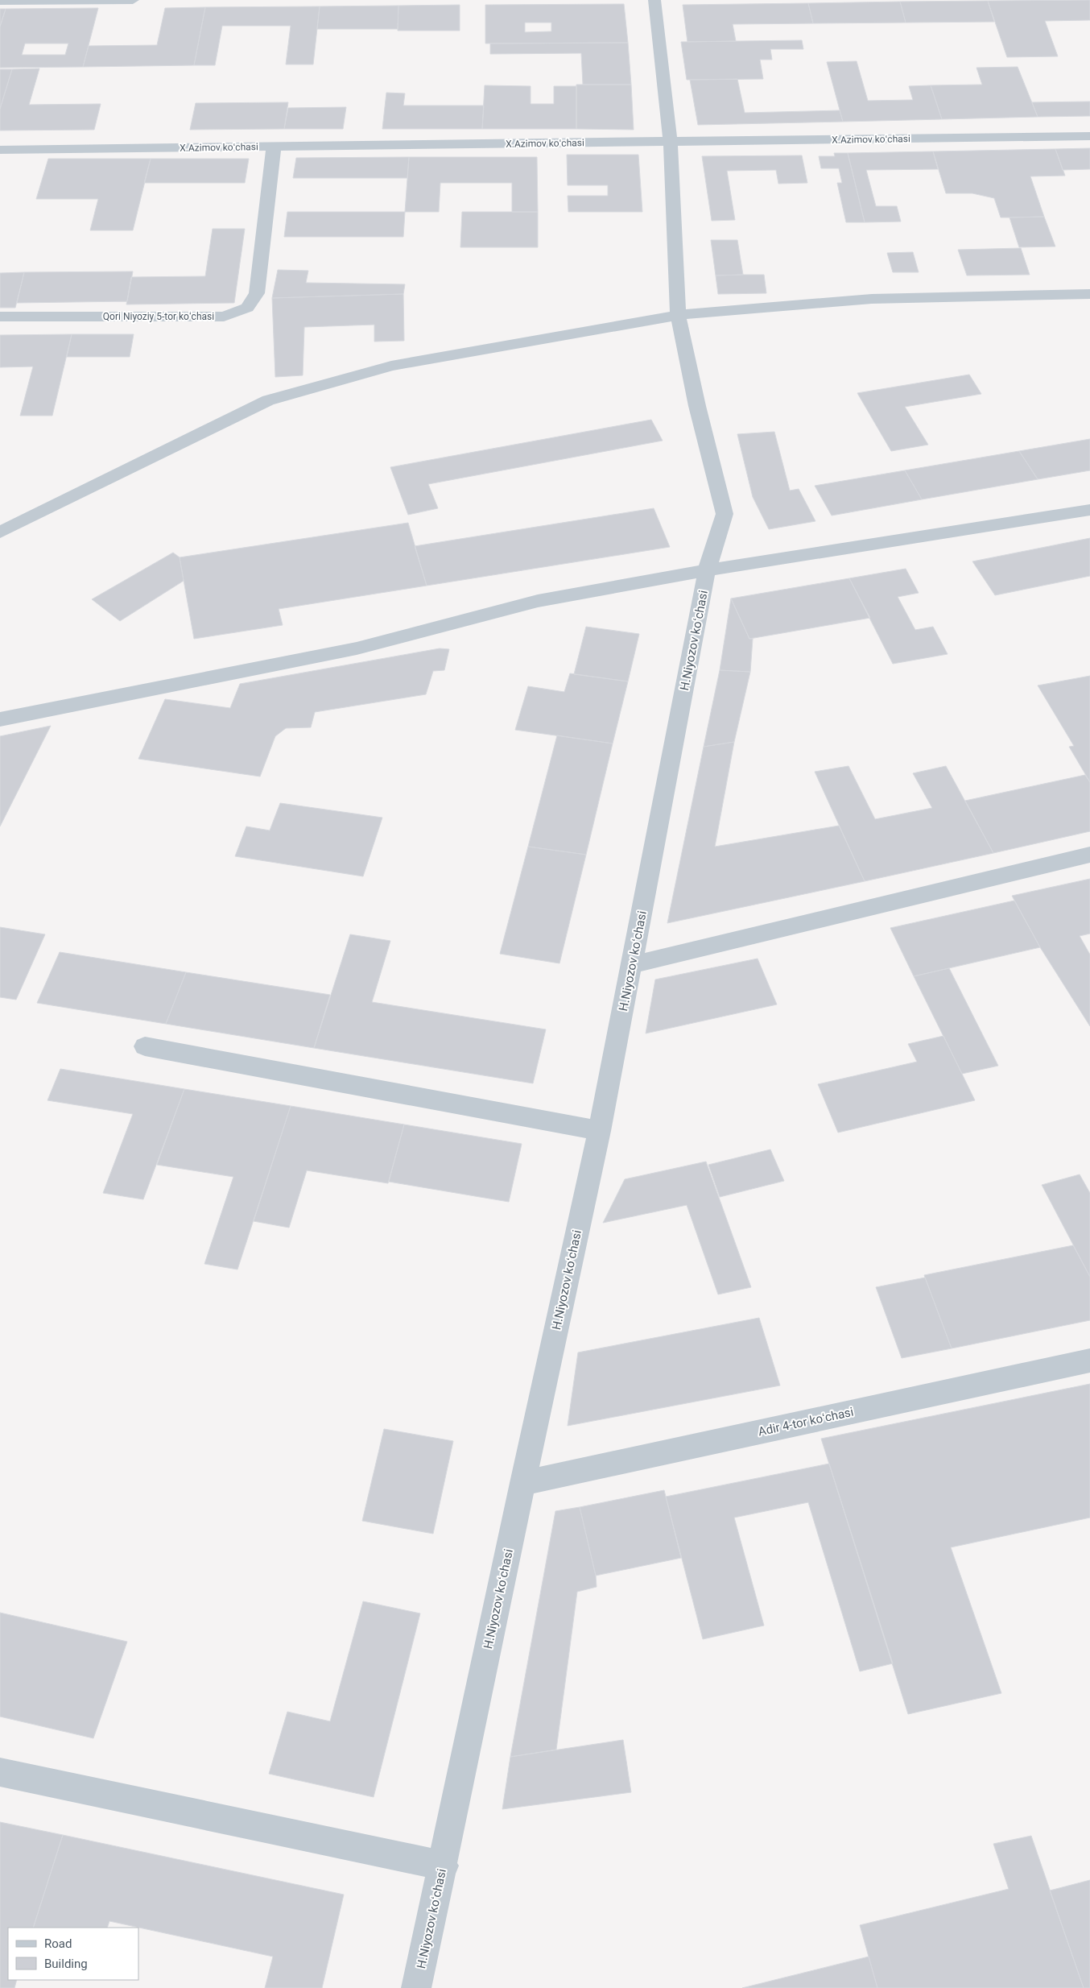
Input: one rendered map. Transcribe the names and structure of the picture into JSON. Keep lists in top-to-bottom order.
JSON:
{
  "streets": {
    "street": [
      "X.Azimov koʻchasi",
      "Qori Niyoziy 5-tor koʻchasi",
      "H.Niyozov koʻchasi",
      "Adir 4-tor koʻchasi"
    ]
  },
  "crossings": [
    ["X.Azimov koʻchasi", "Qori Niyoziy 5-tor koʻchasi"],
    ["X.Azimov koʻchasi", "H.Niyozov koʻchasi"],
    ["H.Niyozov koʻchasi", "Adir 4-tor koʻchasi"]
  ],
  "legend": ["Road", "Building"]
}
